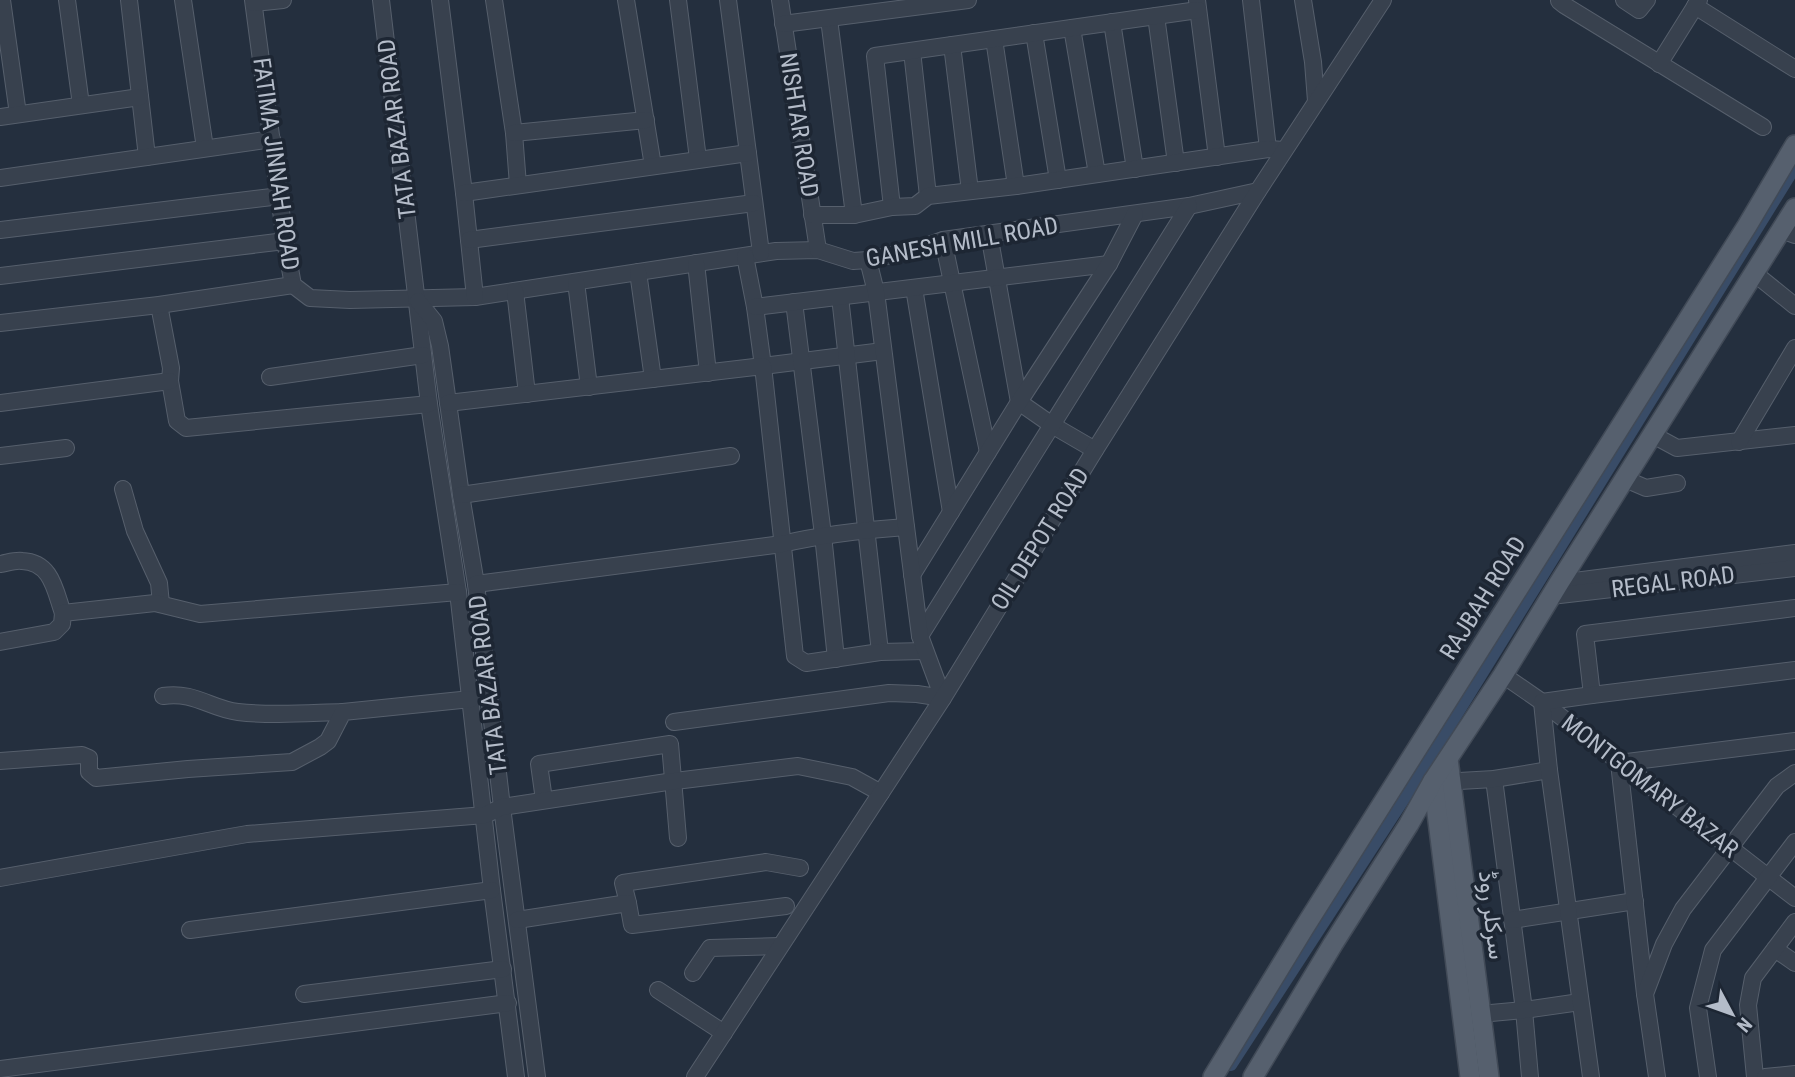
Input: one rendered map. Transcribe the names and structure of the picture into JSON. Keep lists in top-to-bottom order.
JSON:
{
  "streets": {
    "main road": ["RAJBAH ROAD", "سرکلر روڈ"],
    "street": [
      "NISHTAR ROAD",
      "TATA BAZAR ROAD",
      "FATIMA JINNAH ROAD",
      "GANESH MILL ROAD",
      "OIL DEPOT ROAD",
      "REGAL ROAD",
      "MONTGOMARY BAZAR"
    ]
  },
  "crossings": [
    ["NISHTAR ROAD", "GANESH MILL ROAD"],
    ["TATA BAZAR ROAD", "FATIMA JINNAH ROAD"],
    ["TATA BAZAR ROAD", "GANESH MILL ROAD"],
    ["FATIMA JINNAH ROAD", "GANESH MILL ROAD"],
    ["GANESH MILL ROAD", "OIL DEPOT ROAD"],
    ["REGAL ROAD", "RAJBAH ROAD"],
    ["RAJBAH ROAD", "MONTGOMARY BAZAR"],
    ["RAJBAH ROAD", "سرکلر روڈ"]
  ],
  "north": "bottom right"
}
